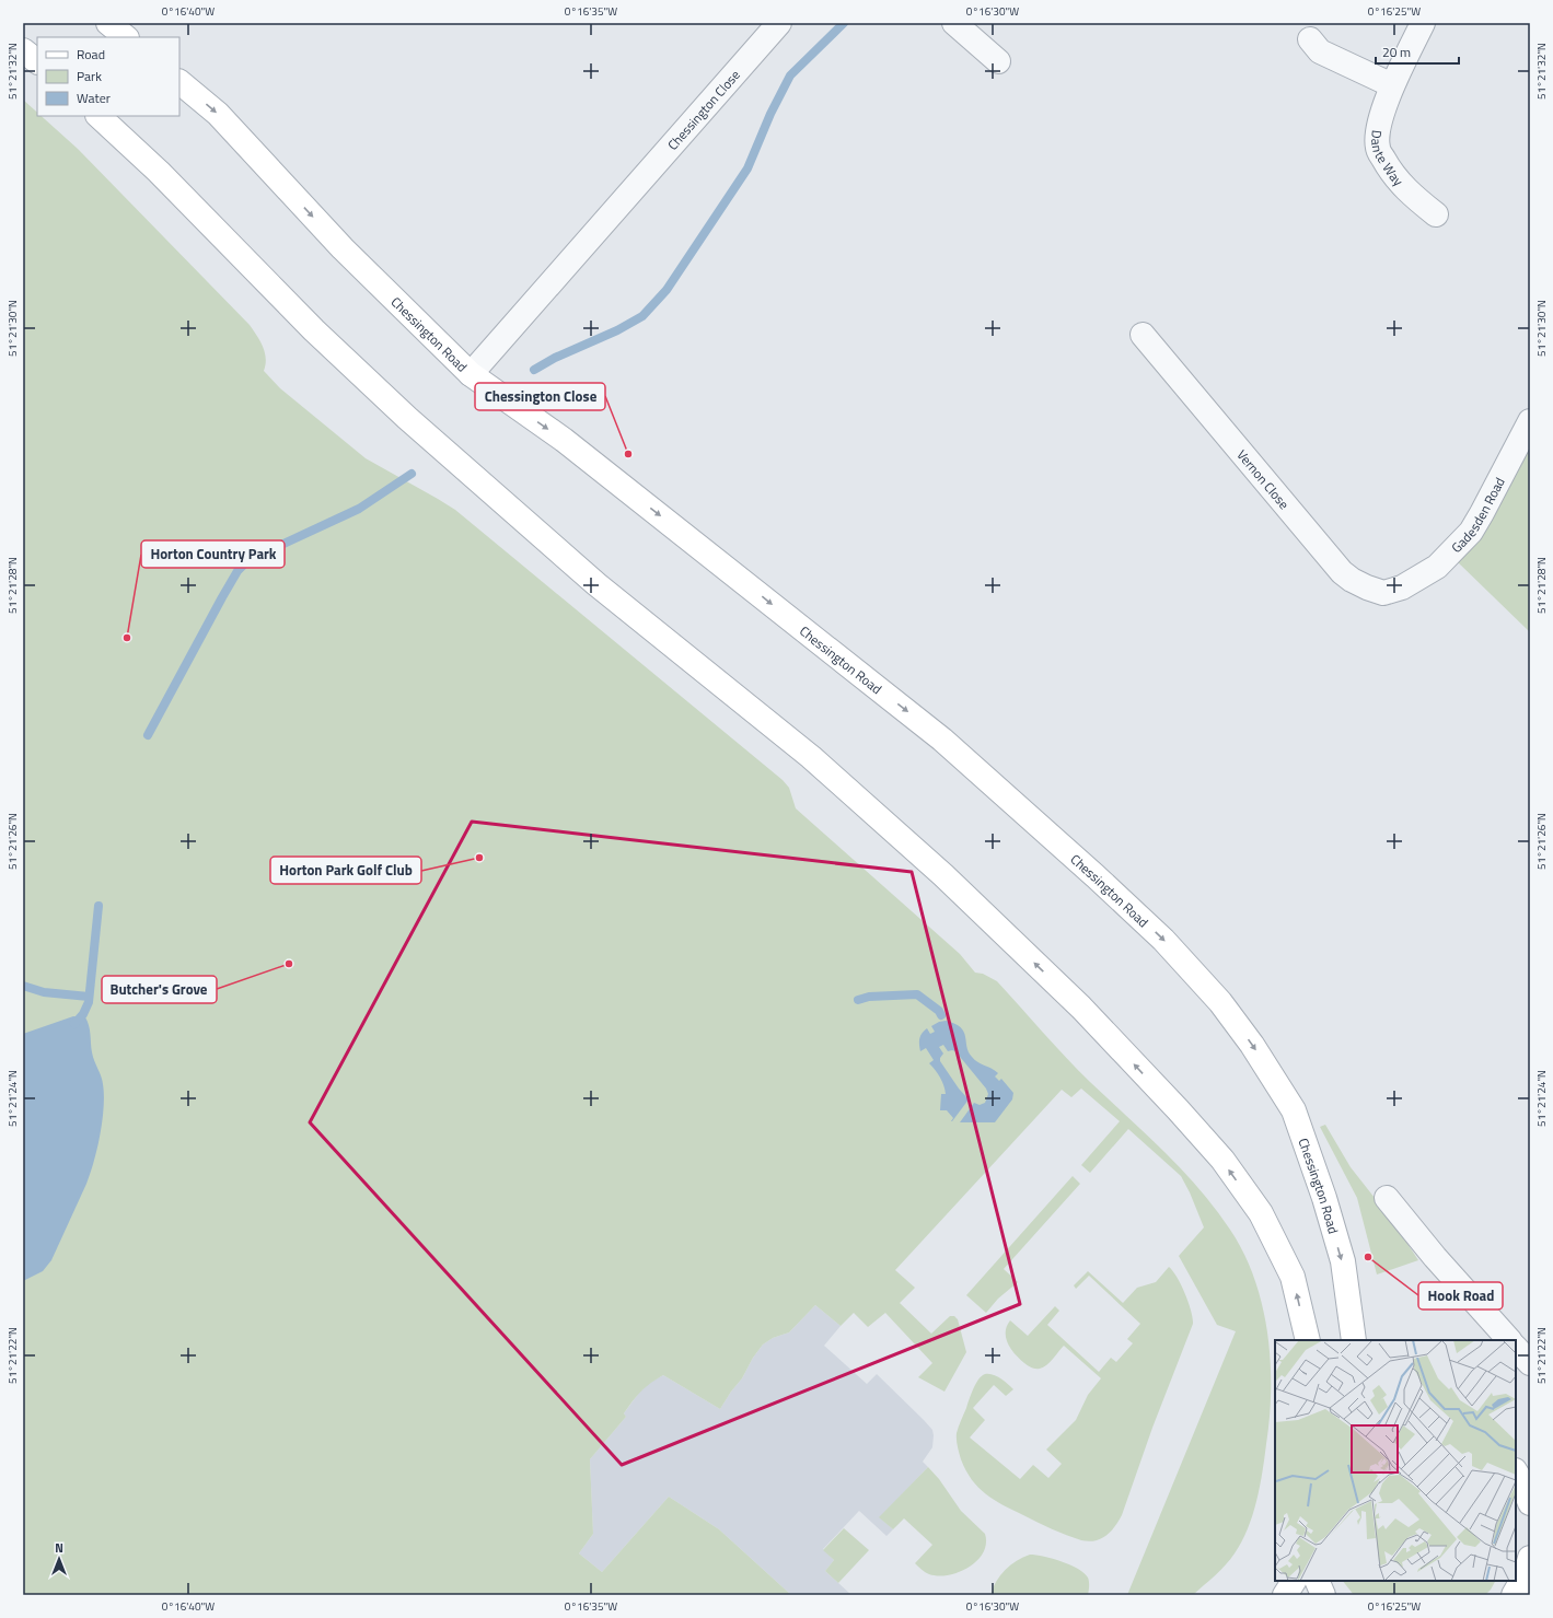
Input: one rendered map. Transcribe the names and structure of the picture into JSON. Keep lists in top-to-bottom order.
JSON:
{
  "streets": {
    "main road": ["Chessington Road"],
    "street": [
      "Chessington Close",
      "Dante Way",
      "Vernon Close",
      "Gadesden Road"
    ]
  },
  "crossings": [
    ["Chessington Close", "Chessington Road"],
    ["Vernon Close", "Gadesden Road"]
  ],
  "places": [
    "Chessington Close",
    "Horton Country Park",
    "Horton Park Golf Club",
    "Butcher's Grove",
    "Hook Road"
  ],
  "legend": ["Road", "Park", "Water"],
  "scale_bar": "20 m",
  "north": "top",
  "coordinates": [
    "0°16'40\"W",
    "0°16'35\"W",
    "0°16'30\"W",
    "0°16'25\"W",
    "51°21'32\"N",
    "51°21'30\"N",
    "51°21'28\"N",
    "51°21'26\"N",
    "51°21'24\"N",
    "51°21'22\"N"
  ]
}
